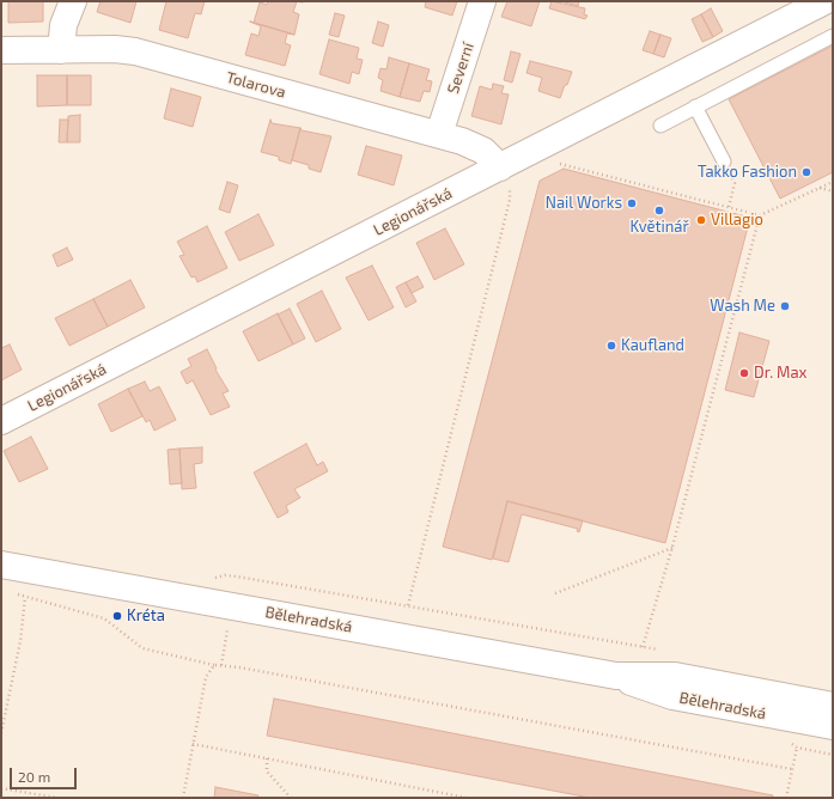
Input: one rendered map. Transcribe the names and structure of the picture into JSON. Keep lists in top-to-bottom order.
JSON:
{
  "streets": {
    "street": [
      "Severní",
      "Tolarova",
      "Legionářská",
      "Bělehradská"
    ]
  },
  "crossings": [
    ["Severní", "Tolarova"],
    ["Tolarova", "Legionářská"]
  ],
  "places": [
    "Takko Fashion",
    "Nail Works",
    "Květinář",
    "Villagio",
    "Wash Me",
    "Kaufland",
    "Dr. Max",
    "Kréta"
  ],
  "scale_bar": "20 m"
}
